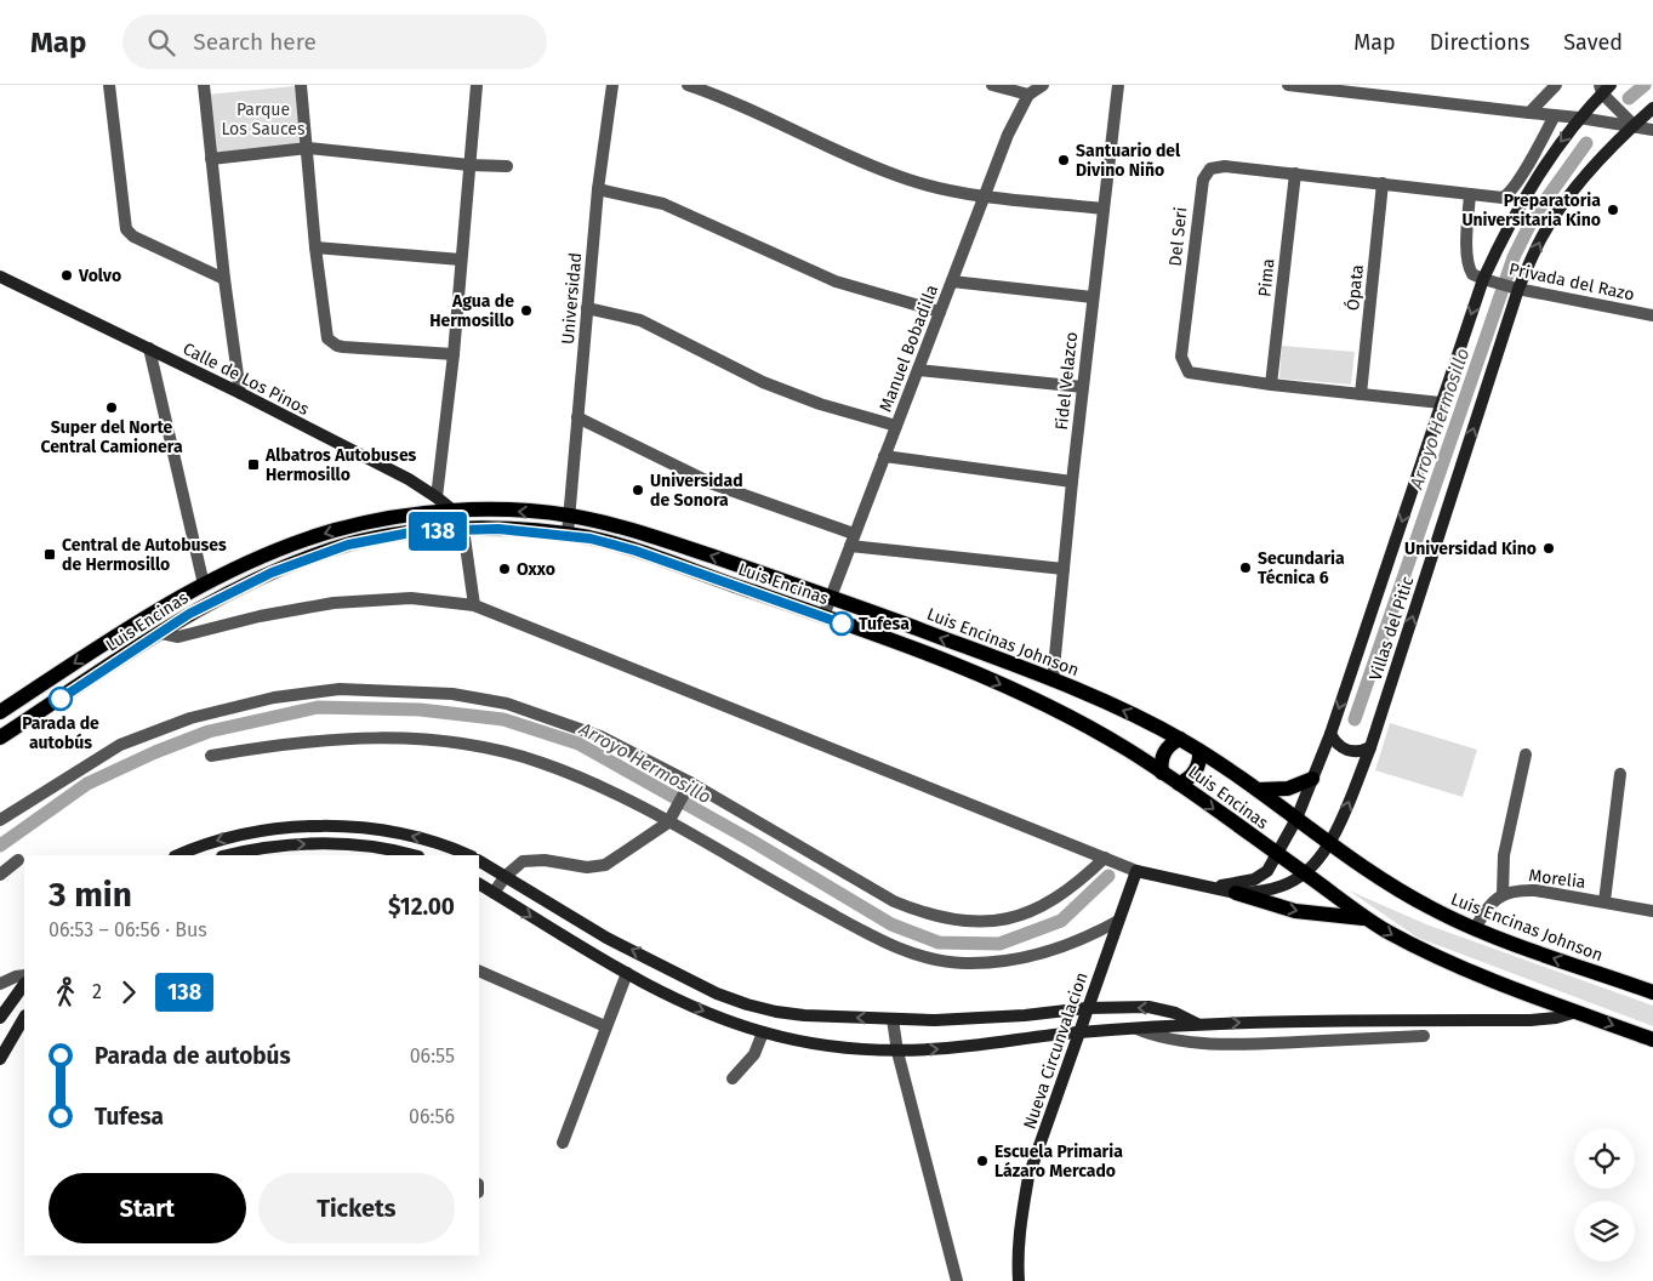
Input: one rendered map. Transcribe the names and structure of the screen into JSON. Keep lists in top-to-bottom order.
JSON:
{
  "streets": {
    "main road": ["Luis Encinas", "Luis Encinas Johnson"],
    "street": [
      "Del Seri",
      "Pima",
      "Privada del Razo",
      "Ópata",
      "Universidad",
      "Manuel Bobadilla",
      "Calle de Los Pinos",
      "Fidel Velazco",
      "Villas del Pitic",
      "Morelia",
      "Nueva Circunvalacion"
    ]
  },
  "crossings": [
    ["Del Seri", "Pima"],
    ["Del Seri", "Ópata"],
    ["Del Seri", "Villas del Pitic"],
    ["Privada del Razo", "Villas del Pitic"],
    ["Universidad", "Luis Encinas"],
    ["Universidad", "Luis Encinas Johnson"],
    ["Manuel Bobadilla", "Luis Encinas"],
    ["Manuel Bobadilla", "Luis Encinas Johnson"],
    ["Calle de Los Pinos", "Luis Encinas"],
    ["Calle de Los Pinos", "Luis Encinas Johnson"],
    ["Fidel Velazco", "Luis Encinas Johnson"],
    ["Luis Encinas", "Villas del Pitic"],
    ["Luis Encinas", "Luis Encinas Johnson"],
    ["Villas del Pitic", "Luis Encinas Johnson"]
  ],
  "one_way": ["Luis Encinas", "Luis Encinas Johnson"],
  "water": ["Arroyo Hermosillo"],
  "parks": ["Parque Los Sauces"],
  "places": {
    "other": [
      "Santuario del Divino Niño",
      "Preparatoria Universitaria Kino",
      "Volvo",
      "Agua de Hermosillo",
      "Super del Norte Central Camionera",
      "Universidad de Sonora",
      "Universidad Kino",
      "Secundaria Técnica 6",
      "Oxxo",
      "Tufesa",
      "Parada de autobús",
      "Escuela Primaria Lázaro Mercado"
    ],
    "transit": ["Albatros Autobuses Hermosillo", "Central de Autobuses de Hermosillo"]
  },
  "lines": ["bus line 138"],
  "page": {
    "header": "Map",
    "search": "Search here",
    "nav": ["Map", "Directions", "Saved"],
    "on_map": "138",
    "heading": ["3 min", "06:53 – 06:56 · Bus", "$12.00"],
    "legs": ["2", "138"],
    "list": [
      {
        "name": "Parada de autobús",
        "value": "06:55"
      },
      {
        "name": "Tufesa",
        "value": "06:56"
      }
    ],
    "buttons": ["Start", "Tickets"]
  }
}
